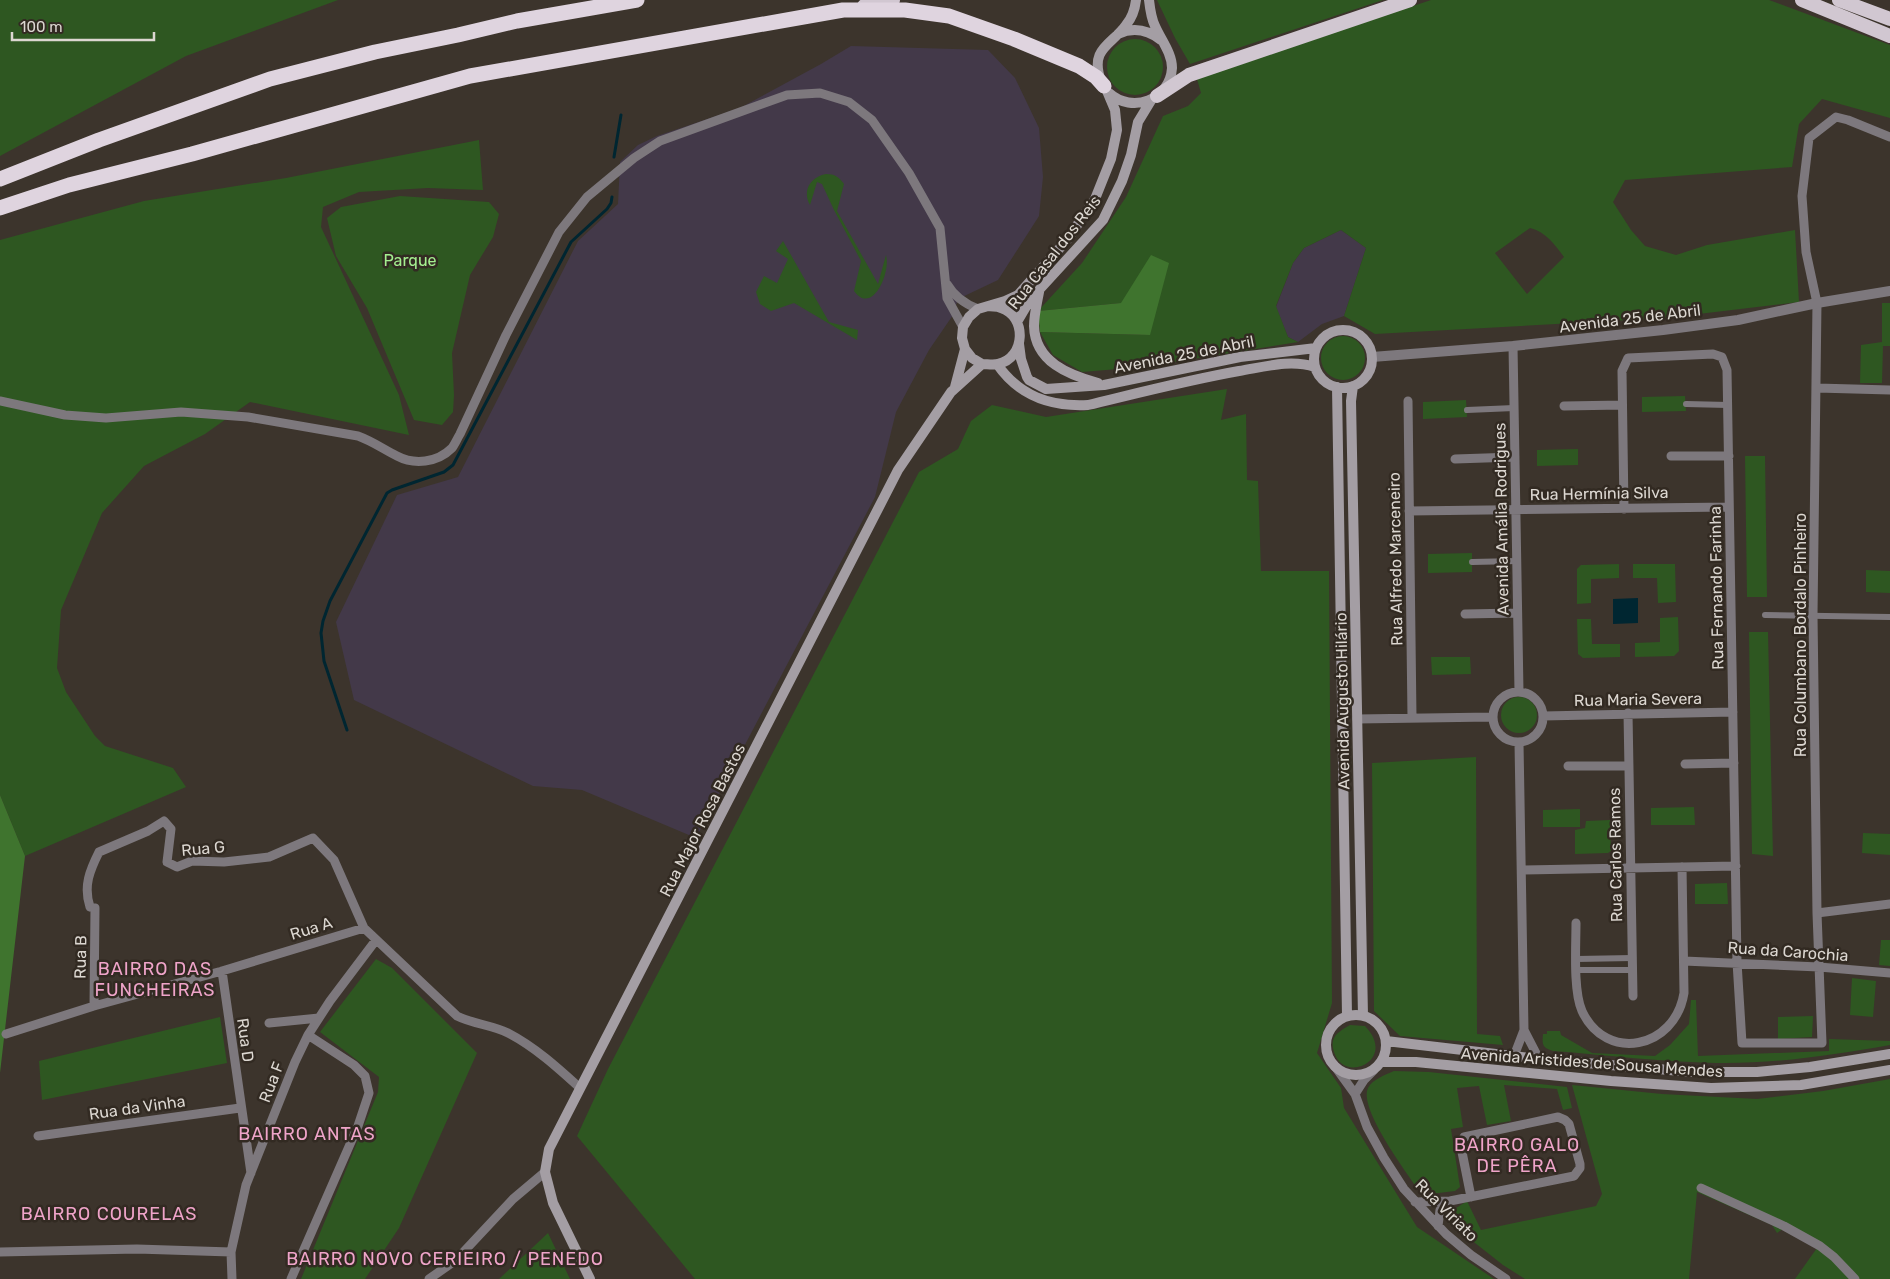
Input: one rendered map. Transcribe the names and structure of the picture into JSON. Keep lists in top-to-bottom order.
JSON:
{
  "streets": {
    "main road": [
      "Rua Casal dos Reis",
      "Avenida 25 de Abril",
      "Avenida Augusto Hilário",
      "Rua Major Rosa Bastos",
      "Avenida Aristides de Sousa Mendes"
    ],
    "street": [
      "Rua Hermínia Silva",
      "Avenida Amália Rodrigues",
      "Rua Alfredo Marceneiro",
      "Rua Fernando Farinha",
      "Rua Columbano Bordalo Pinheiro",
      "Rua Maria Severa",
      "Rua G",
      "Rua Carlos Ramos",
      "Rua A",
      "Rua da Carochia",
      "Rua B",
      "Rua D",
      "Rua F",
      "Rua da Vinha",
      "Rua Viriato"
    ]
  },
  "crossings": [
    ["Rua Casal dos Reis", "Avenida 25 de Abril"],
    ["Avenida 25 de Abril", "Avenida Amália Rodrigues"],
    ["Avenida 25 de Abril", "Rua Columbano Bordalo Pinheiro"],
    ["Avenida 25 de Abril", "Avenida Augusto Hilário"],
    ["Rua Hermínia Silva", "Avenida Amália Rodrigues"],
    ["Rua Hermínia Silva", "Rua Alfredo Marceneiro"],
    ["Rua Hermínia Silva", "Rua Fernando Farinha"],
    ["Avenida Amália Rodrigues", "Rua Maria Severa"],
    ["Rua Fernando Farinha", "Rua Columbano Bordalo Pinheiro"],
    ["Rua Fernando Farinha", "Rua Maria Severa"],
    ["Rua Fernando Farinha", "Rua da Carochia"],
    ["Rua Columbano Bordalo Pinheiro", "Rua da Carochia"],
    ["Rua Maria Severa", "Rua Carlos Ramos"],
    ["Avenida Augusto Hilário", "Avenida Aristides de Sousa Mendes"],
    ["Avenida Augusto Hilário", "Rua Viriato"],
    ["Rua G", "Rua A"],
    ["Rua G", "Rua B"],
    ["Rua A", "Rua B"],
    ["Rua A", "Rua D"],
    ["Rua D", "Rua F"],
    ["Rua D", "Rua da Vinha"],
    ["Avenida Aristides de Sousa Mendes", "Rua Viriato"]
  ],
  "districts": [
    "BAIRRO DAS FUNCHEIRAS",
    "BAIRRO ANTAS",
    "BAIRRO GALO DE PÊRA",
    "BAIRRO COURELAS",
    "BAIRRO NOVO CERIEIRO / PENEDO"
  ],
  "parks": ["Parque"],
  "scale_bar": "100 m"
}
